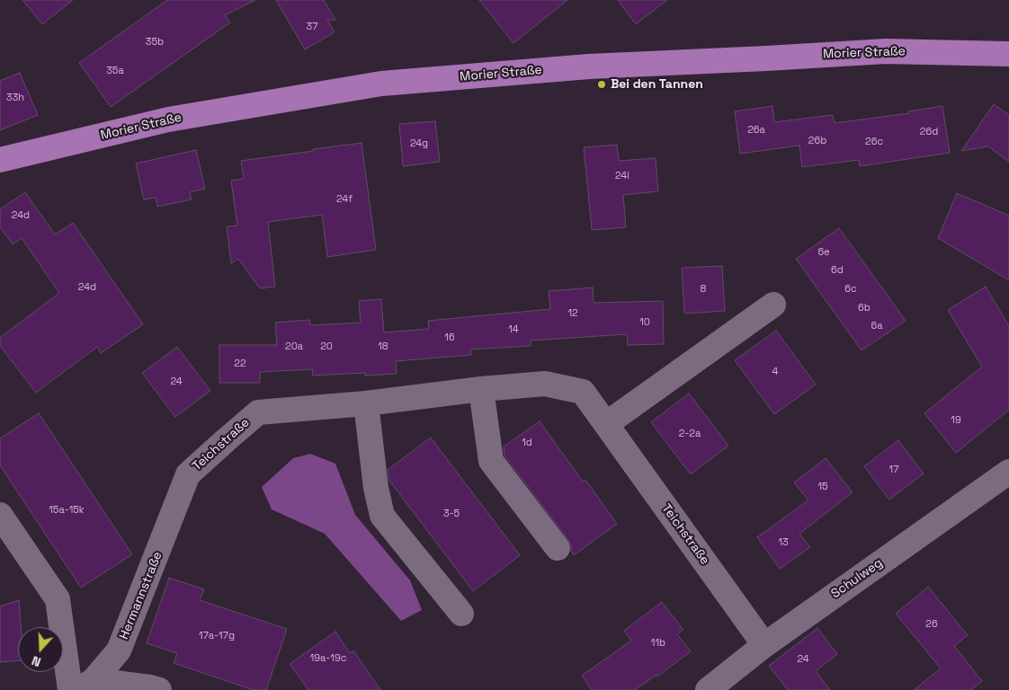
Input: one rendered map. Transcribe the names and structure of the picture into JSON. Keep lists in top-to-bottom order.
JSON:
{
  "streets": {
    "main road": ["Morier Straße"],
    "street": ["Teichstraße", "Schulweg", "Hermannstraße"]
  },
  "crossings": [
    ["Teichstraße", "Schulweg"],
    ["Teichstraße", "Hermannstraße"]
  ],
  "places": ["Bei den Tannen"],
  "house_numbers": [
    "37",
    "35b",
    "35a",
    "33h",
    "26a",
    "26d",
    "26b",
    "26c",
    "24g",
    "24i",
    "24f",
    "24d",
    "6e",
    "6d",
    "24d",
    "8",
    "6c",
    "6b",
    "12",
    "10",
    "6a",
    "14",
    "16",
    "20a",
    "20",
    "18",
    "22",
    "4",
    "24",
    "19",
    "2-2a",
    "1d",
    "17",
    "15",
    "15a-15k",
    "3-5",
    "13",
    "26",
    "17a-17g",
    "11b",
    "19a-19c",
    "24"
  ],
  "north": "bottom"
}
